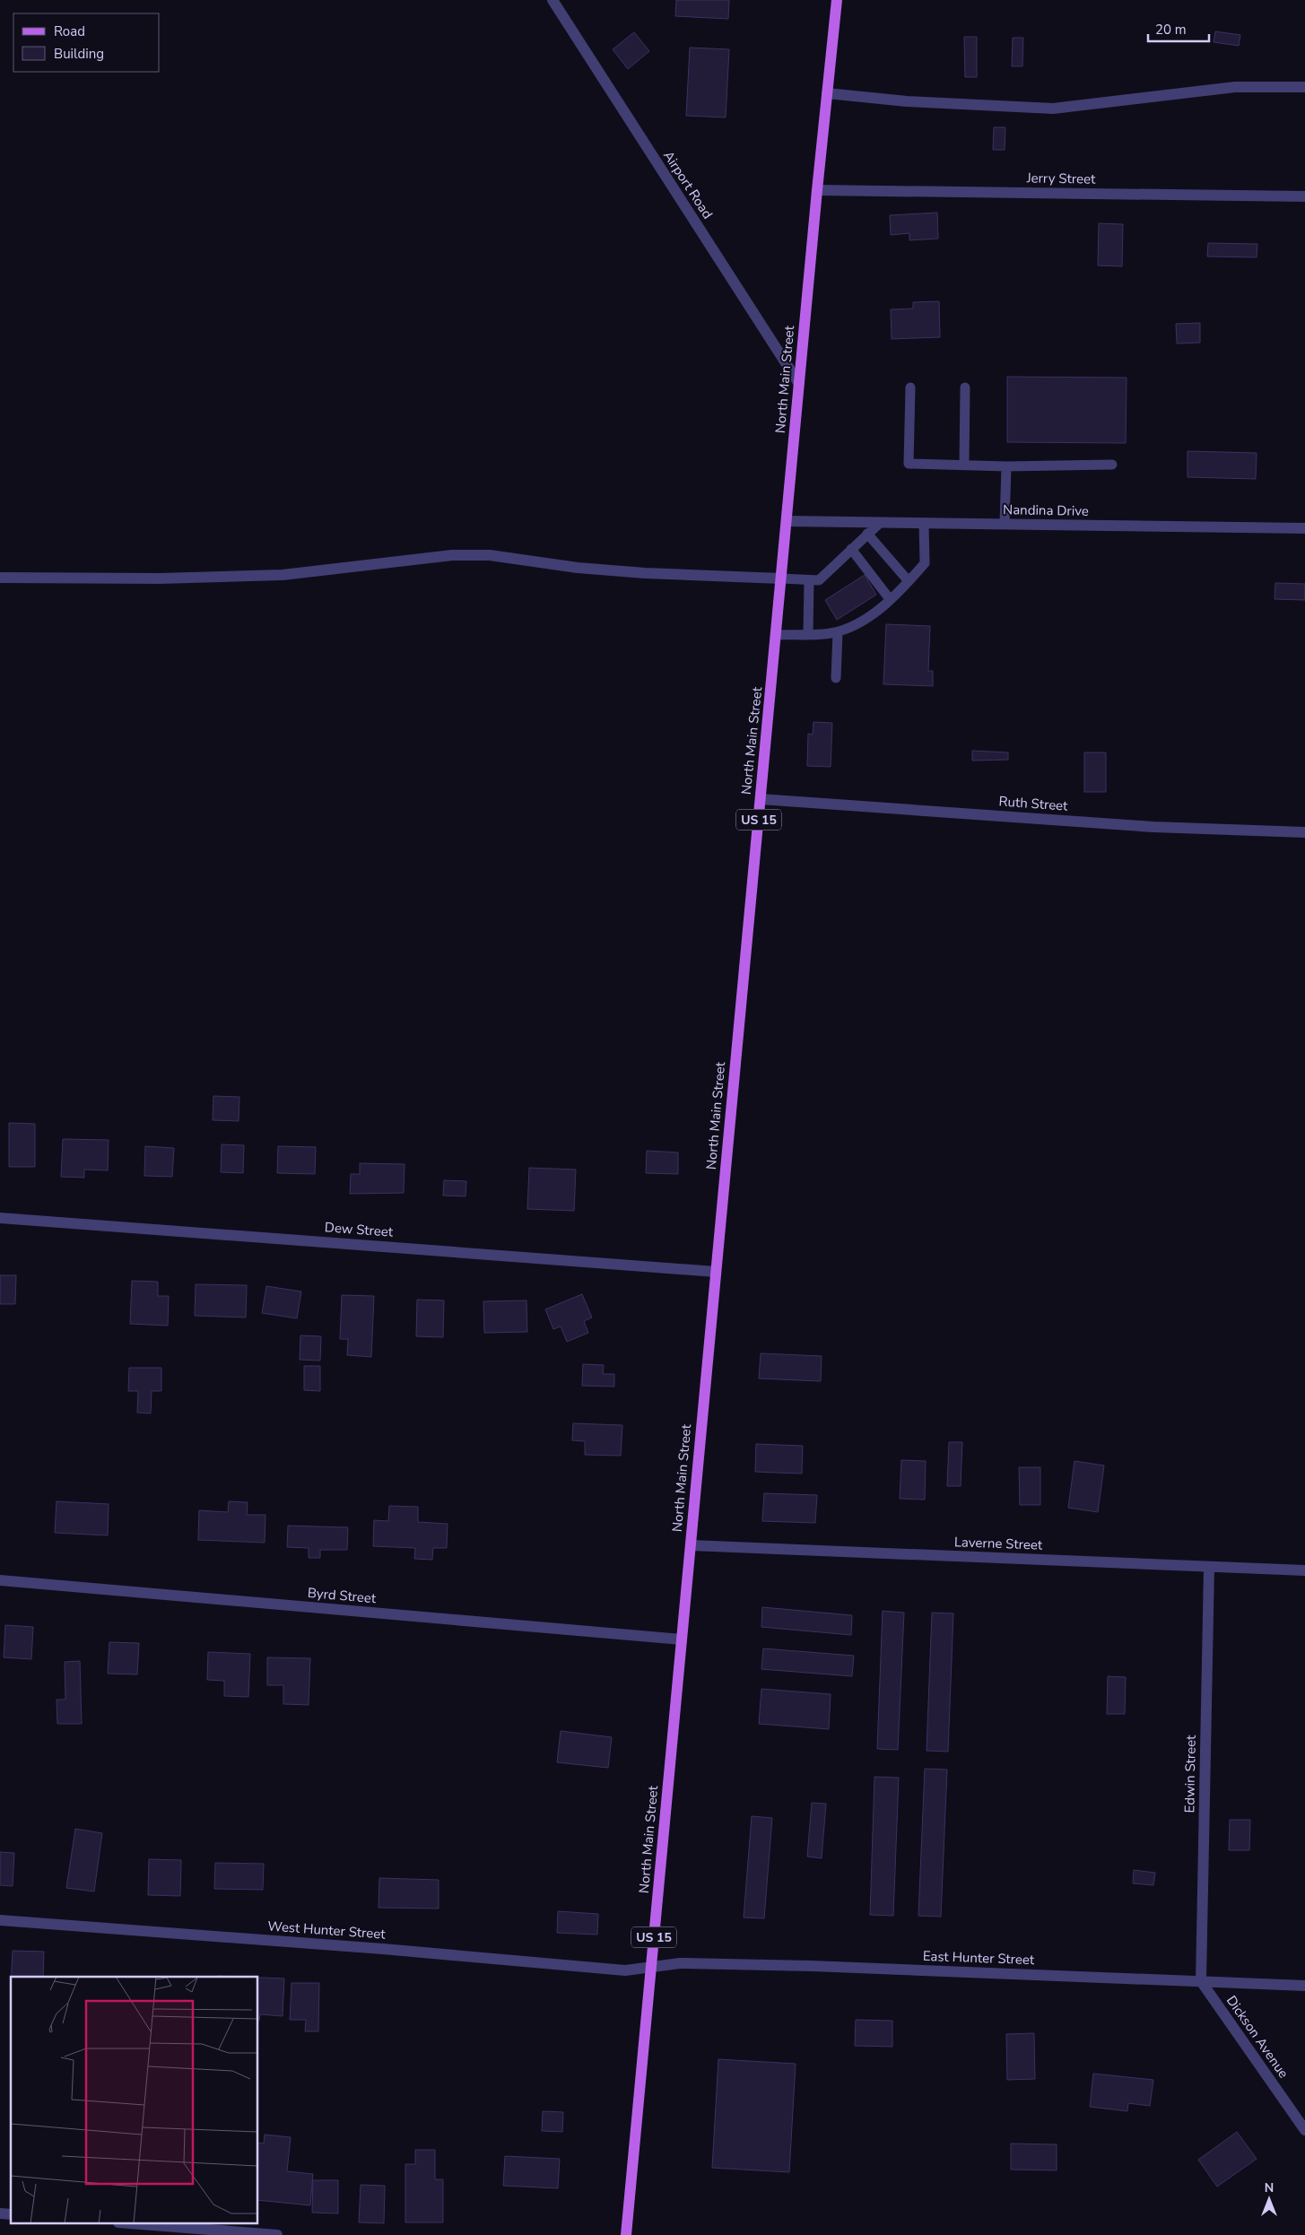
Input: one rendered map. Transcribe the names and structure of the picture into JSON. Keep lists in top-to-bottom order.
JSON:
{
  "streets": {
    "main road": ["North Main Street", "US 15"],
    "street": [
      "Jerry Street",
      "Airport Road",
      "Nandina Drive",
      "Ruth Street",
      "Dew Street",
      "Laverne Street",
      "Byrd Street",
      "Edwin Street",
      "West Hunter Street",
      "East Hunter Street",
      "Dickson Avenue"
    ]
  },
  "crossings": [
    ["Jerry Street", "North Main Street"],
    ["Airport Road", "North Main Street"],
    ["North Main Street", "Nandina Drive"],
    ["North Main Street", "Ruth Street"],
    ["North Main Street", "Dew Street"],
    ["North Main Street", "Laverne Street"],
    ["North Main Street", "Byrd Street"],
    ["North Main Street", "West Hunter Street"],
    ["North Main Street", "East Hunter Street"],
    ["Laverne Street", "Edwin Street"],
    ["Edwin Street", "East Hunter Street"],
    ["Edwin Street", "Dickson Avenue"],
    ["West Hunter Street", "East Hunter Street"],
    ["East Hunter Street", "Dickson Avenue"]
  ],
  "legend": ["Road", "Building"],
  "scale_bar": "20 m",
  "north": "top"
}
